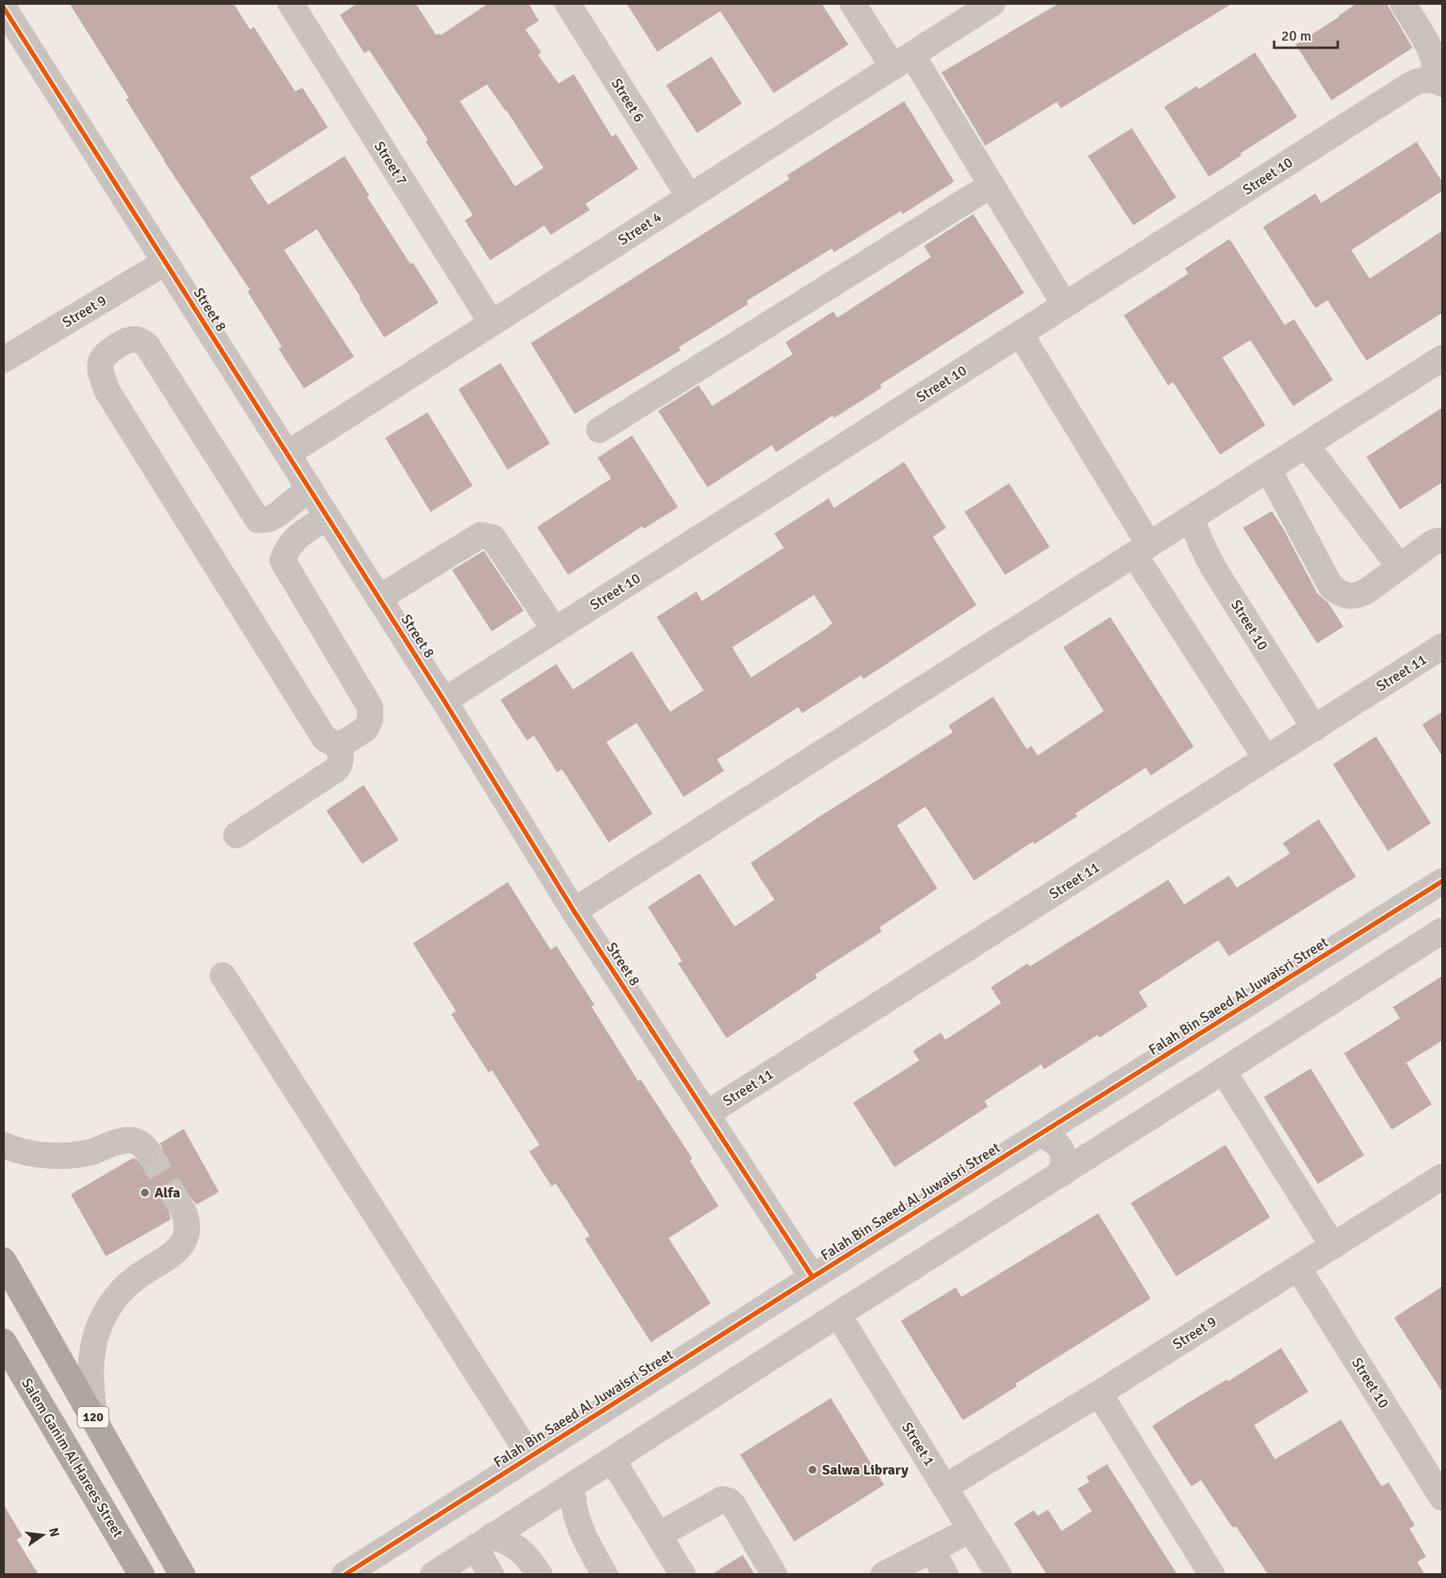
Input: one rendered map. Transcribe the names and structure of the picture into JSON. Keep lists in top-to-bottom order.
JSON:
{
  "streets": {
    "main road": ["120", "Salem Ganim Al Harees Street"],
    "street": [
      "Street 6",
      "Street 7",
      "Street 10",
      "Street 4",
      "Street 8",
      "Street 9",
      "Street 11",
      "Falah Bin Saeed Al Juwaisri Street",
      "Street 1"
    ]
  },
  "crossings": [
    ["Street 6", "Street 4"],
    ["Street 7", "Street 4"],
    ["Street 10", "Street 8"],
    ["Street 10", "Street 9"],
    ["Street 10", "Street 11"],
    ["Street 4", "Street 8"],
    ["Street 8", "Street 9"],
    ["Street 8", "Street 11"],
    ["Street 8", "Falah Bin Saeed Al Juwaisri Street"],
    ["Street 9", "Street 1"]
  ],
  "places": ["Alfa", "Salwa Library"],
  "scale_bar": "20 m",
  "north": "right"
}
